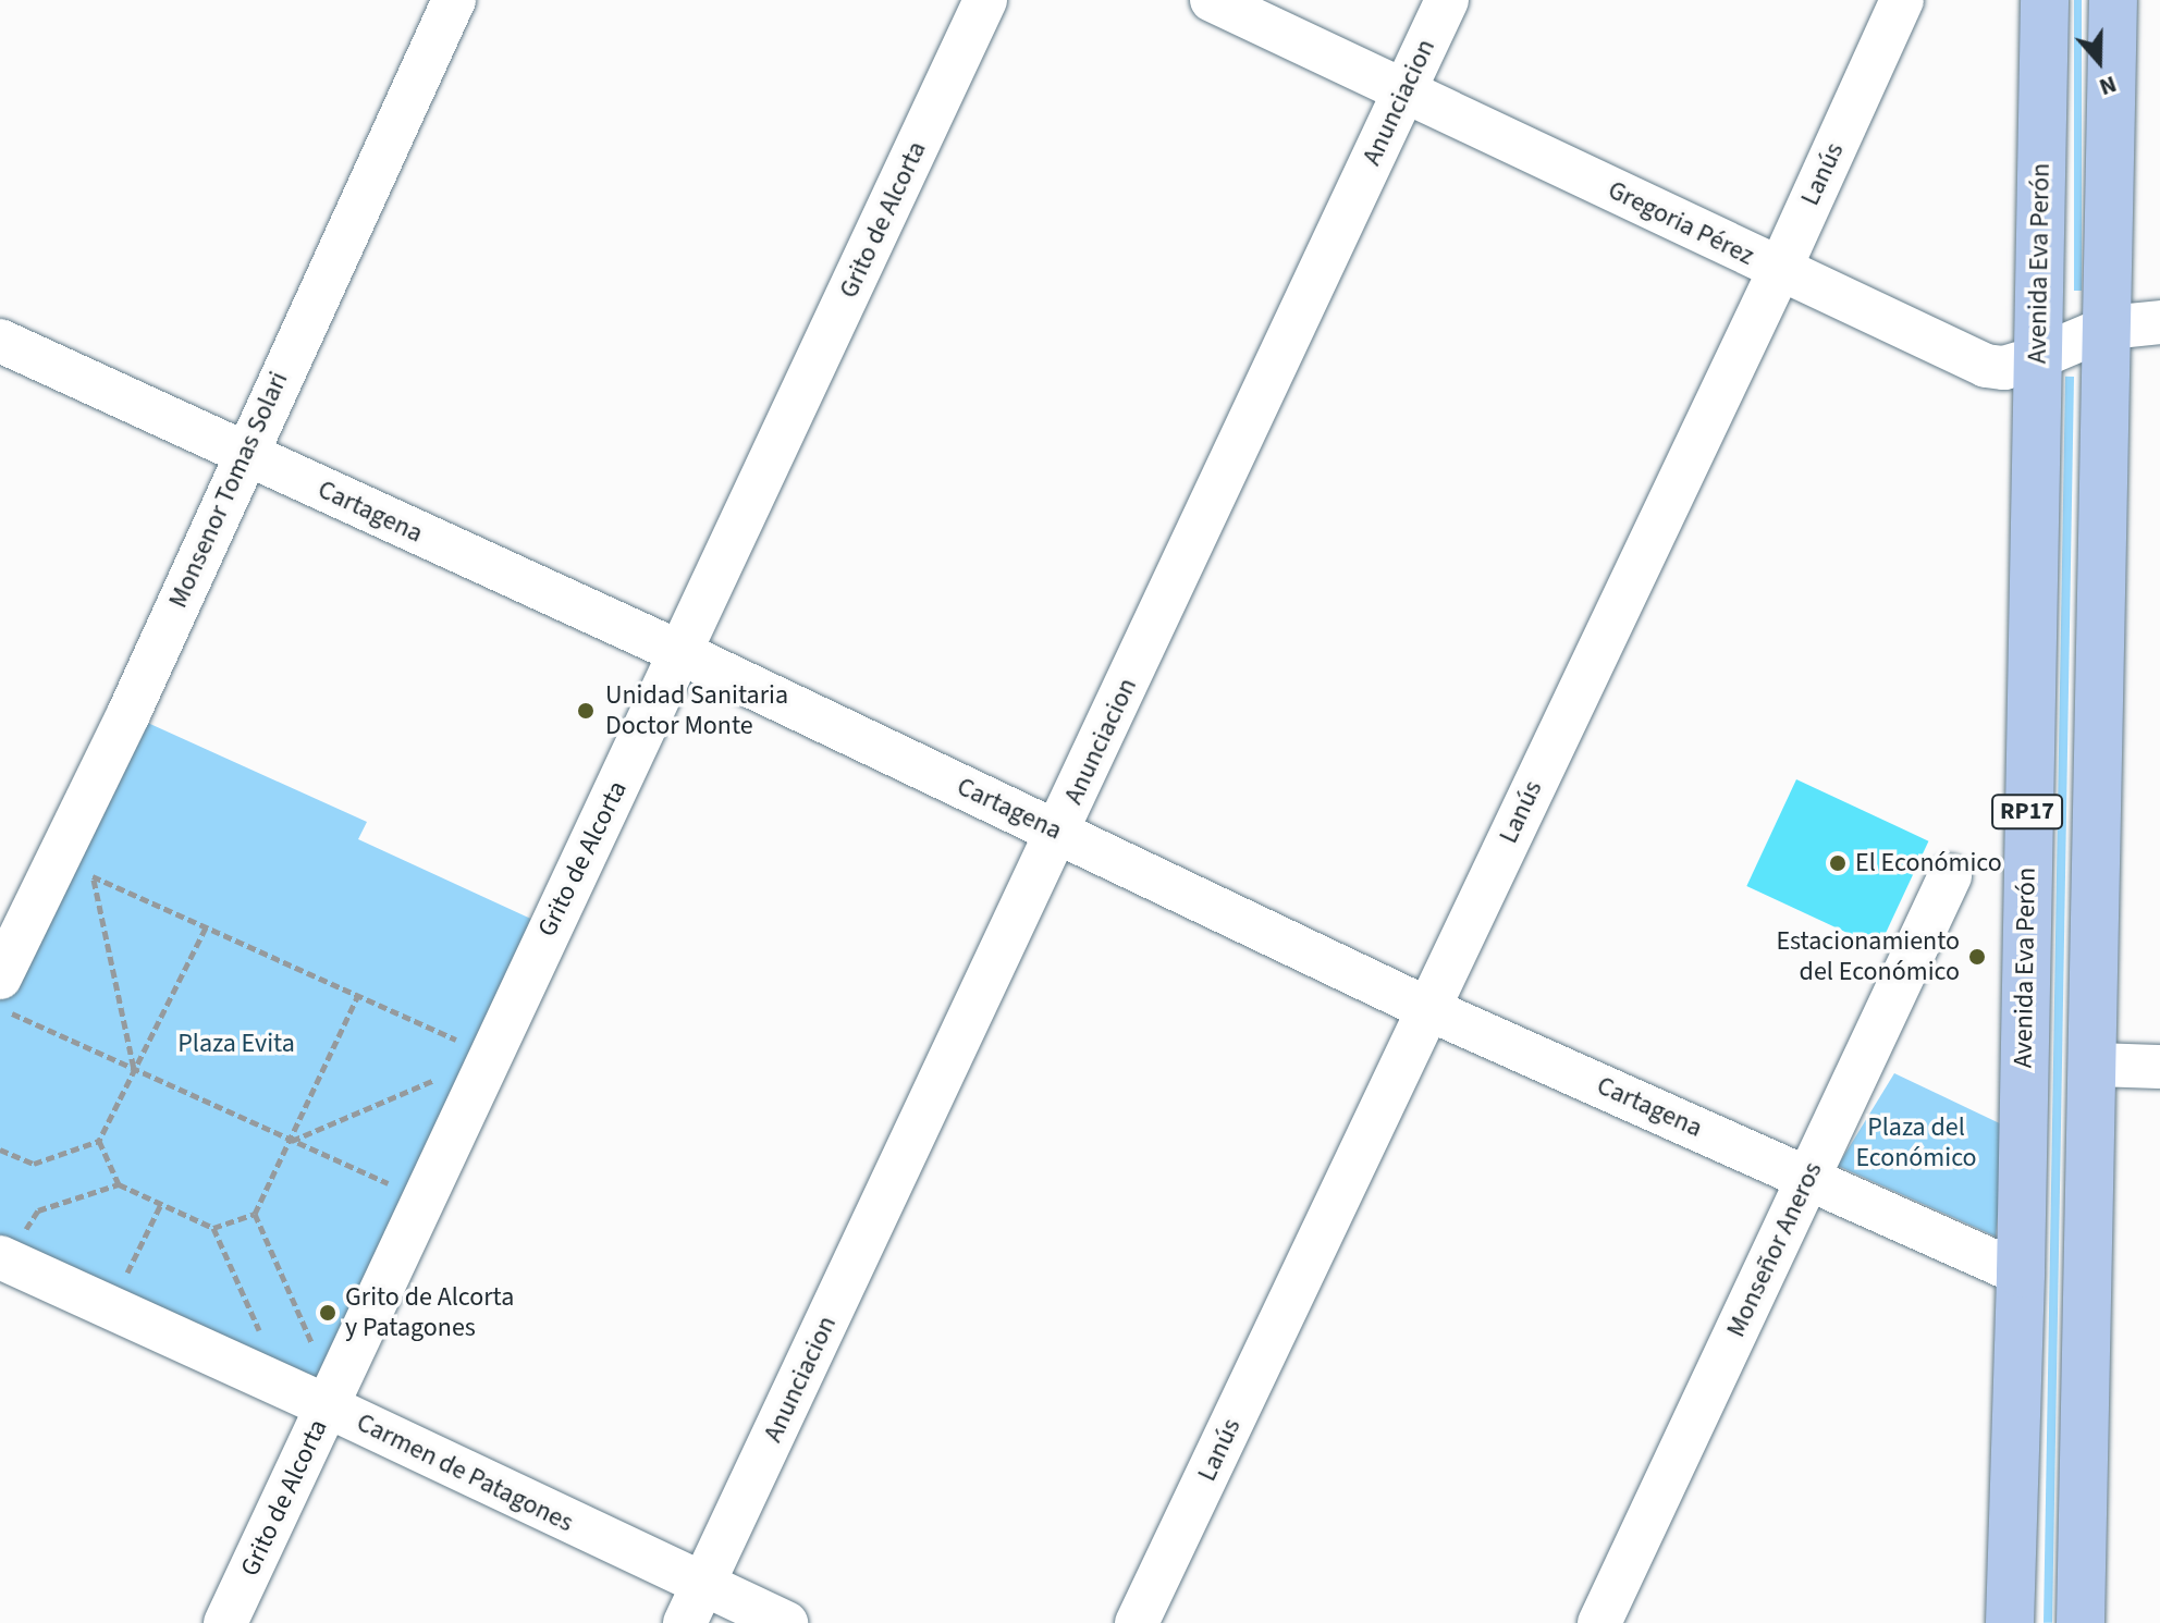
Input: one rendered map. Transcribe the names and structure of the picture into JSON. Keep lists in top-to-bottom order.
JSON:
{
  "streets": {
    "main road": ["Avenida Eva Perón", "RP17"],
    "street": [
      "Anunciacion",
      "Lanús",
      "Grito de Alcorta",
      "Gregoria Pérez",
      "Monsenor Tomas Solari",
      "Cartagena",
      "Monseñor Aneros",
      "Carmen de Patagones"
    ]
  },
  "crossings": [
    ["Anunciacion", "Gregoria Pérez"],
    ["Anunciacion", "Cartagena"],
    ["Anunciacion", "Carmen de Patagones"],
    ["Lanús", "Gregoria Pérez"],
    ["Lanús", "Cartagena"],
    ["Grito de Alcorta", "Cartagena"],
    ["Grito de Alcorta", "Carmen de Patagones"],
    ["Gregoria Pérez", "Avenida Eva Perón"],
    ["Gregoria Pérez", "RP17"],
    ["Avenida Eva Perón", "Cartagena"],
    ["Monsenor Tomas Solari", "Cartagena"],
    ["Cartagena", "Monseñor Aneros"]
  ],
  "parks": ["Plaza Evita", "Plaza del Económico"],
  "places": [
    "Unidad Sanitaria Doctor Monte",
    "El Económico",
    "Estacionamiento del Económico",
    "Grito de Alcorta y Patagones"
  ],
  "north": "bottom"
}
